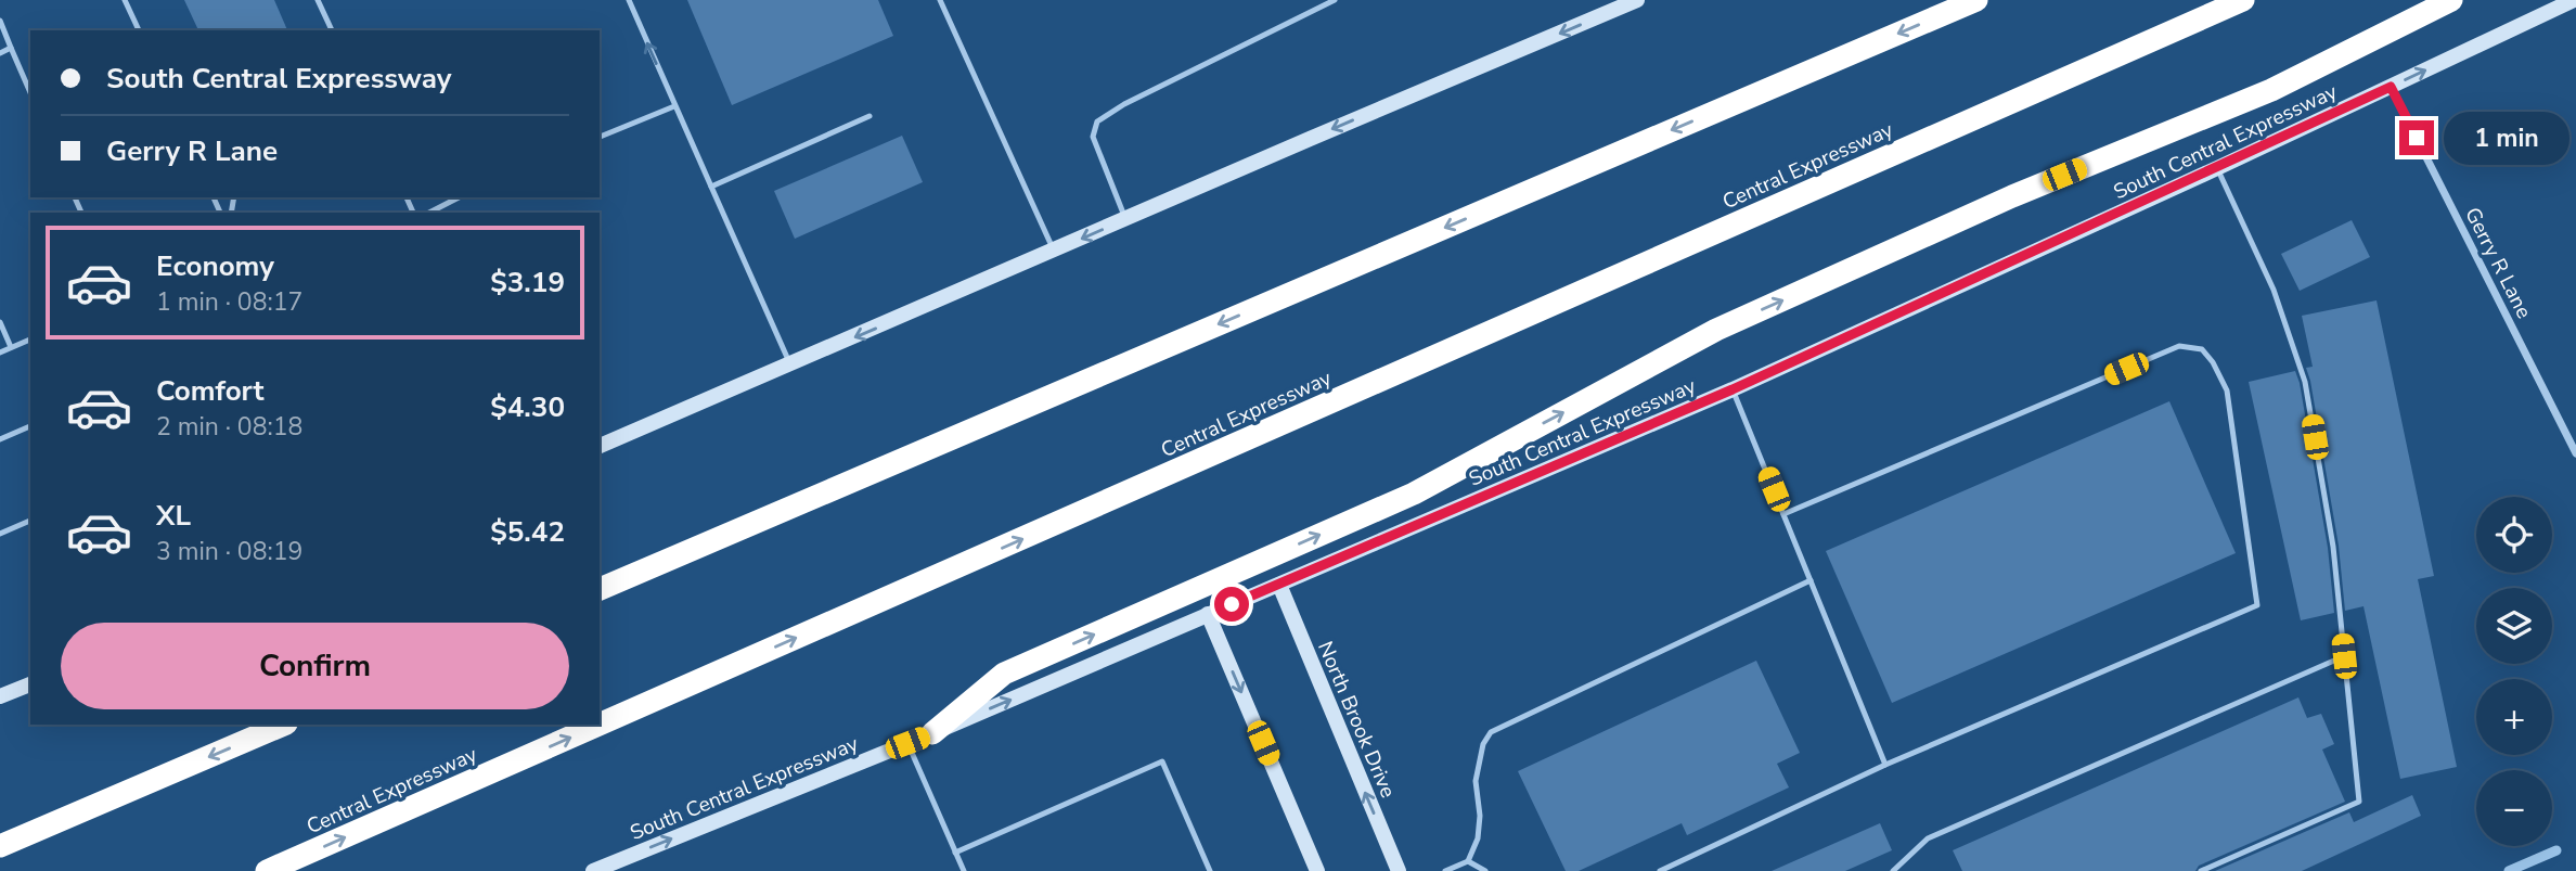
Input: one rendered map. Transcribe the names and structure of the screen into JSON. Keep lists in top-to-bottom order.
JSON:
{
  "streets": {
    "highway": ["Central Expressway"],
    "main road": ["South Central Expressway", "North Brook Drive"],
    "street": ["Gerry R Lane"]
  },
  "crossings": [
    ["South Central Expressway", "Gerry R Lane"],
    ["South Central Expressway", "North Brook Drive"]
  ],
  "one_way": ["South Central Expressway"],
  "page": {
    "banner": ["South Central Expressway", "Gerry R Lane"],
    "bubble": "1 min",
    "list": [
      {
        "name": "Economy",
        "note": "1 min · 08:17",
        "value": "$3.19"
      },
      {
        "name": "Comfort",
        "note": "2 min · 08:18",
        "value": "$4.30"
      },
      {
        "name": "XL",
        "note": "3 min · 08:19",
        "value": "$5.42"
      }
    ],
    "map_buttons": ["+", "−"],
    "buttons": "Confirm"
  }
}
